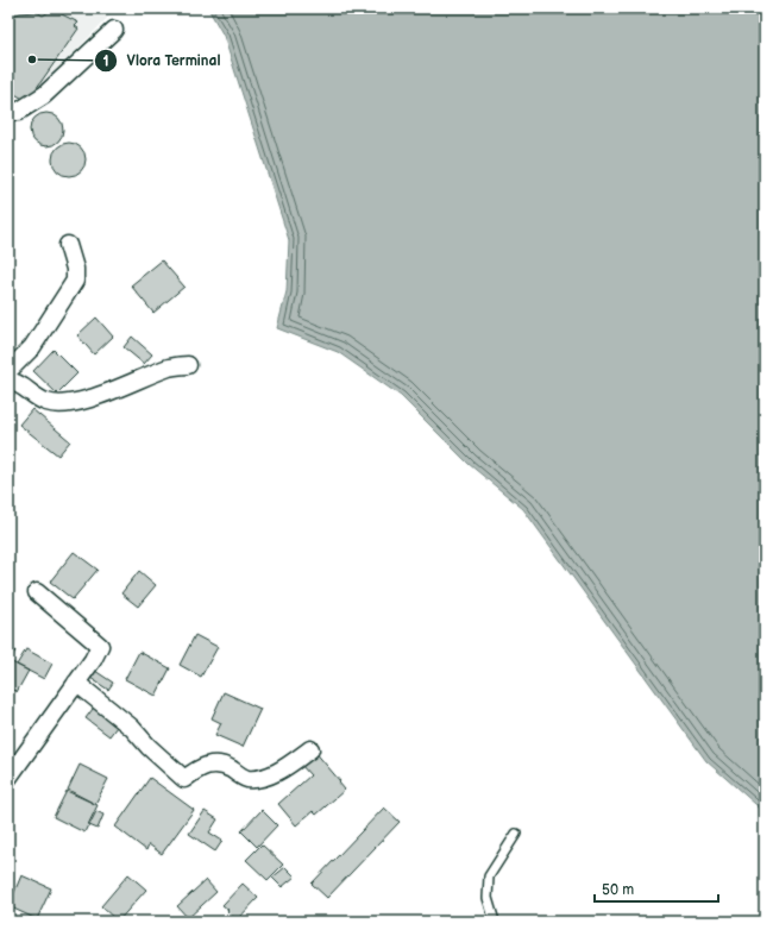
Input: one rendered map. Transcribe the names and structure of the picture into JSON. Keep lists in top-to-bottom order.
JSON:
{
  "places": ["Vlora Terminal"],
  "scale_bar": "50 m"
}
